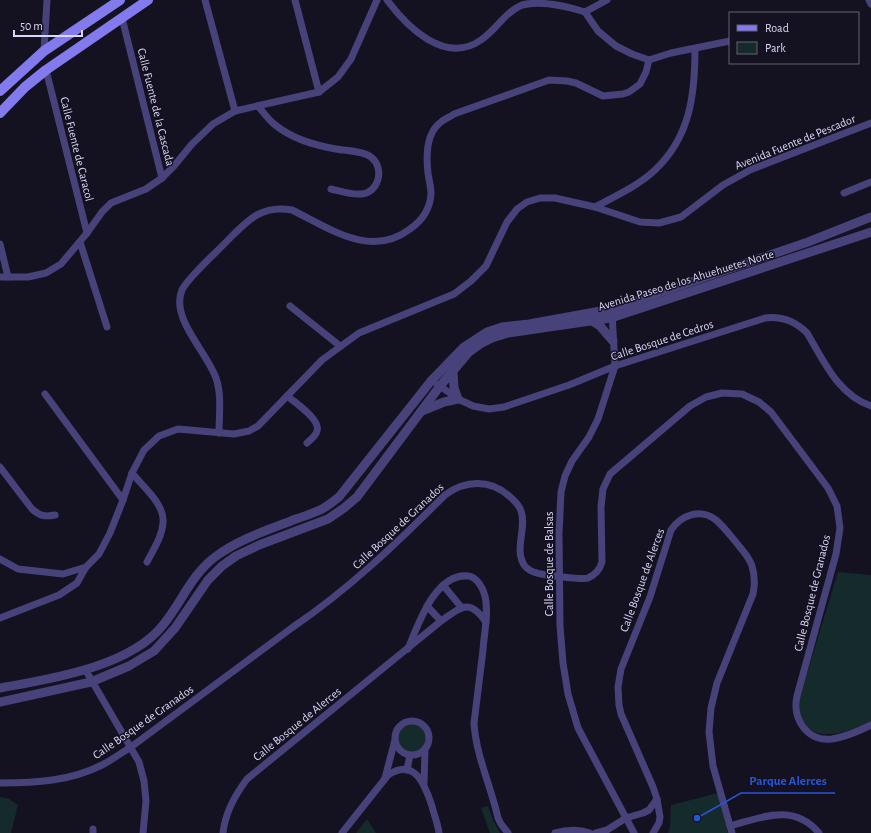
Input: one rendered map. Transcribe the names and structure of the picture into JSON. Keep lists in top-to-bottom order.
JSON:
{
  "streets": {
    "street": [
      "Calle Fuente de la Cascada",
      "Avenida Fuente de Pescador",
      "Calle Fuente de Caracol",
      "Avenida Paseo de los Ahuehuetes Norte",
      "Calle Bosque de Cedros",
      "Calle Bosque de Granados",
      "Calle Bosque de Balsas",
      "Calle Bosque de Alerces"
    ]
  },
  "crossings": [
    ["Avenida Paseo de los Ahuehuetes Norte", "Calle Bosque de Cedros"],
    ["Avenida Paseo de los Ahuehuetes Norte", "Calle Bosque de Balsas"],
    ["Calle Bosque de Cedros", "Calle Bosque de Balsas"],
    ["Calle Bosque de Granados", "Calle Bosque de Balsas"]
  ],
  "places": ["Parque Alerces"],
  "legend": ["Road", "Park"],
  "scale_bar": "50 m"
}
